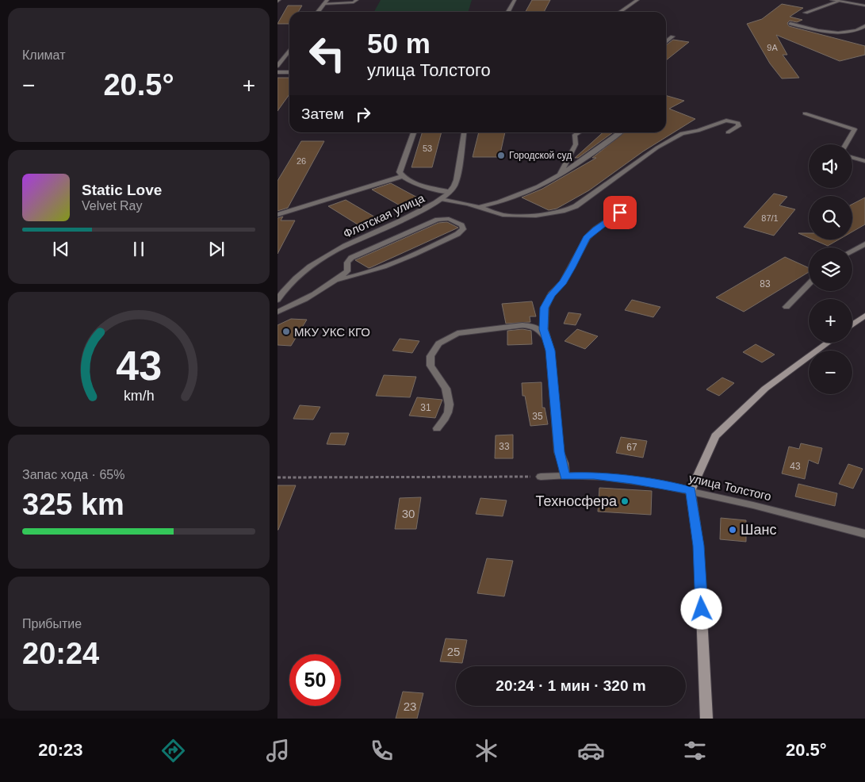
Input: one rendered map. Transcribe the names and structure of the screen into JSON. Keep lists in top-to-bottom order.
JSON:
{
  "streets": {
    "street": ["Флотская улица", "улица Толстого"]
  },
  "places": [
    "Городской суд",
    "МКУ УКС КГО",
    "Техносфера",
    "Шанс"
  ],
  "house_numbers": [
    "9А",
    "53",
    "26",
    "87/1",
    "83",
    "31",
    "35",
    "33",
    "67",
    "43",
    "30",
    "25",
    "23"
  ],
  "page": {
    "tile": [
      "Климат",
      ["Запас хода · 65%", "325 km"],
      ["Прибытие", "20:24"]
    ],
    "turn": ["50 m", "улица Толстого"],
    "heat": ["−", "20.5°", "+"],
    "then": "Затем",
    "map_buttons": ["+", "−"],
    "song": ["Static Love", "Velvet Ray"],
    "limit": "50",
    "trip": "20:24 · 1 мин · 320 m",
    "tabs": ["20:23", "20.5°"],
    "gauge": ["43", "km/h"]
  }
}
